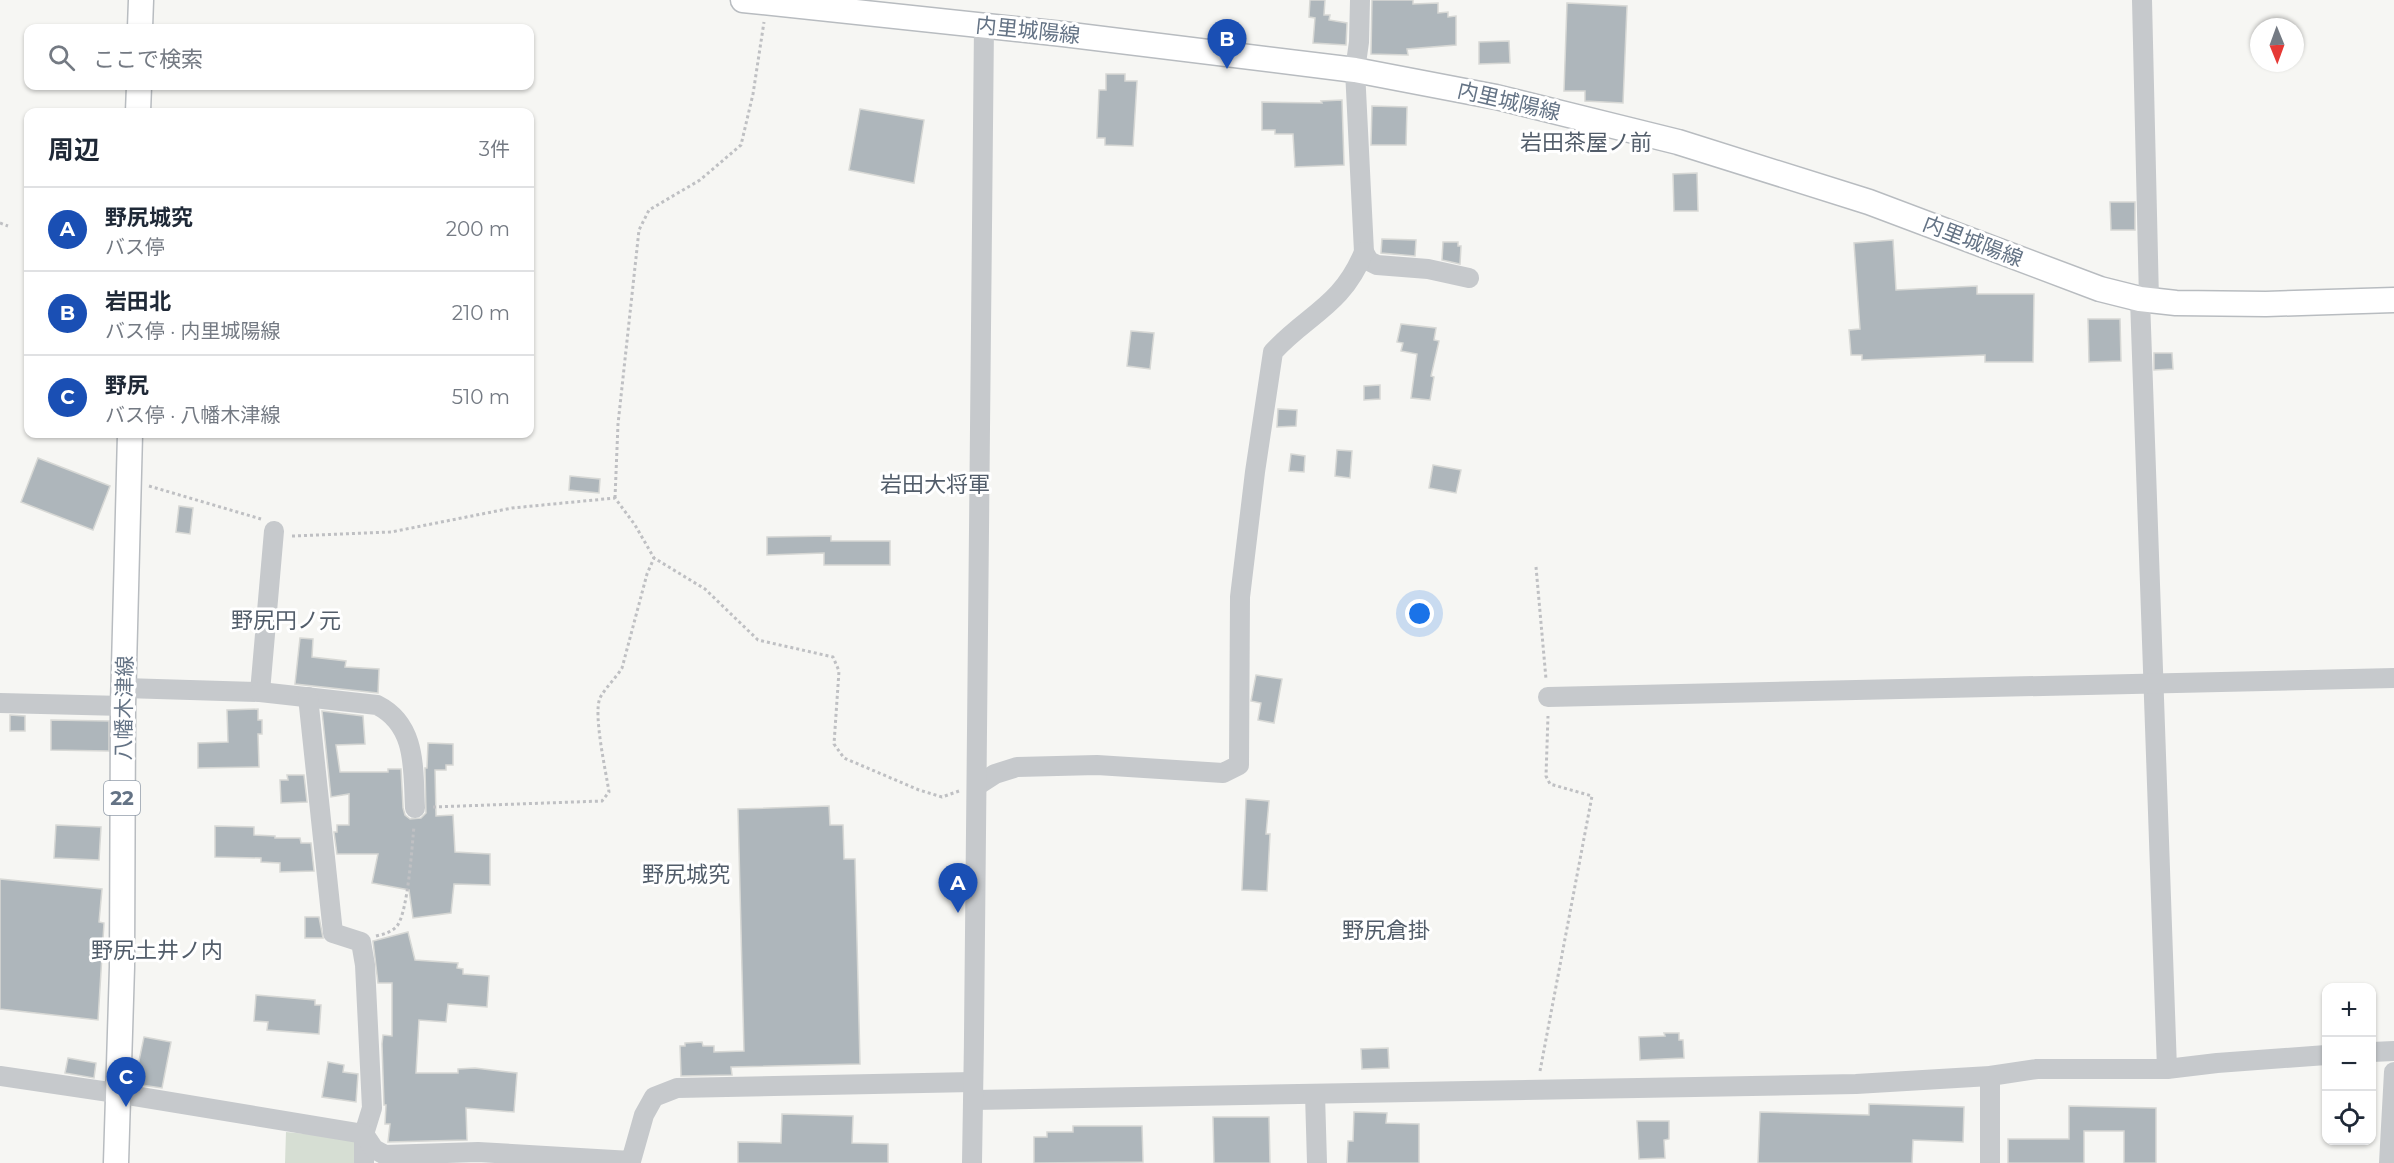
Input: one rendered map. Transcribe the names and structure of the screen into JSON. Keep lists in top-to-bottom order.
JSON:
{
  "streets": {
    "main road": ["内里城陽線", "八幡木津線", "22"]
  },
  "districts": [
    "岩田茶屋ノ前",
    "岩田大将軍",
    "野尻円ノ元",
    "野尻城究",
    "野尻倉掛",
    "野尻土井ノ内"
  ],
  "north": "bottom",
  "page": {
    "pins": ["B", "A", "C"],
    "search": "ここで検索",
    "heading": ["周辺", "3件"],
    "list": [
      {
        "mark": "A",
        "name": "野尻城究",
        "note": "バス停",
        "value": "200 m"
      },
      {
        "mark": "B",
        "name": "岩田北",
        "note": "バス停 · 内里城陽線",
        "value": "210 m"
      },
      {
        "mark": "C",
        "name": "野尻",
        "note": "バス停 · 八幡木津線",
        "value": "510 m"
      }
    ],
    "map_buttons": ["+", "−"]
  }
}
